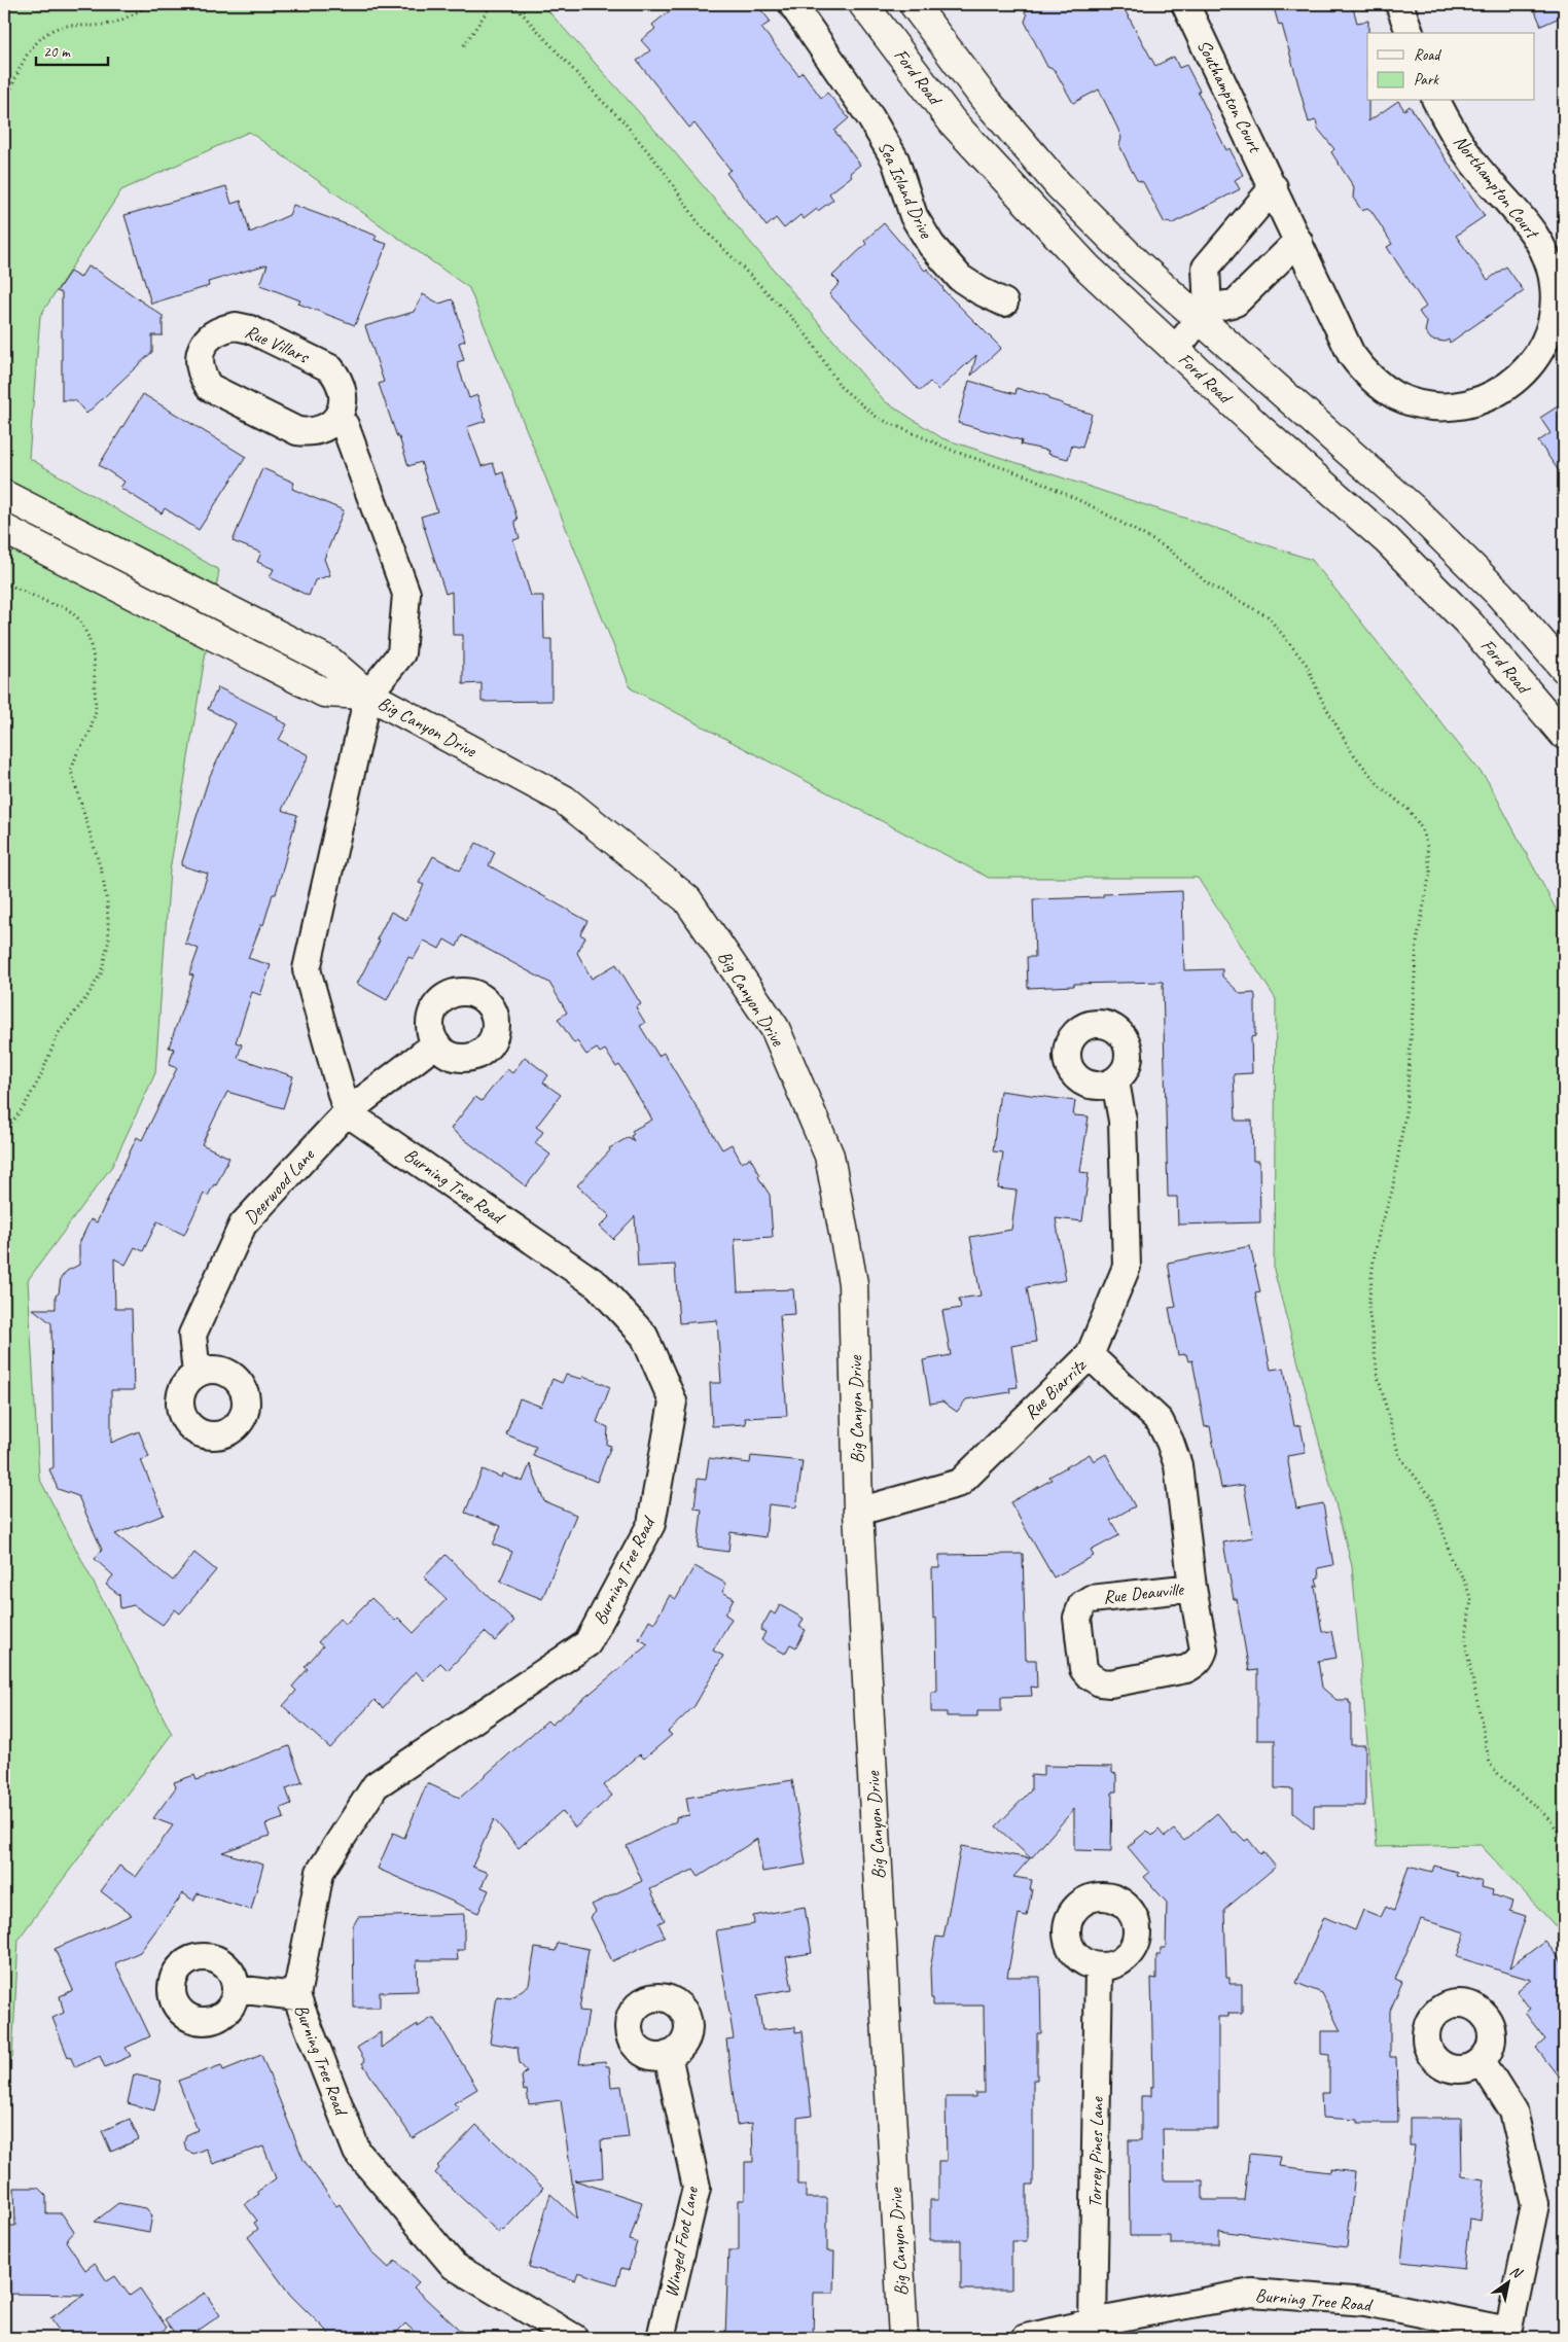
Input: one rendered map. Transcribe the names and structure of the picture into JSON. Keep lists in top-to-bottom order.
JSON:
{
  "streets": {
    "street": [
      "Ford Road",
      "Southampton Court",
      "Northampton Court",
      "Sea Island Drive",
      "Rue Villars",
      "Big Canyon Drive",
      "Burning Tree Road",
      "Deerwood Lane",
      "Rue Biarritz",
      "Rue Deauville",
      "Torrey Pines Lane",
      "Winged Foot Lane"
    ]
  },
  "crossings": [
    ["Southampton Court", "Northampton Court"],
    ["Big Canyon Drive", "Rue Biarritz"],
    ["Burning Tree Road", "Deerwood Lane"],
    ["Burning Tree Road", "Torrey Pines Lane"],
    ["Rue Biarritz", "Rue Deauville"]
  ],
  "legend": ["Road", "Park"],
  "scale_bar": "20 m",
  "north": "top right"
}
